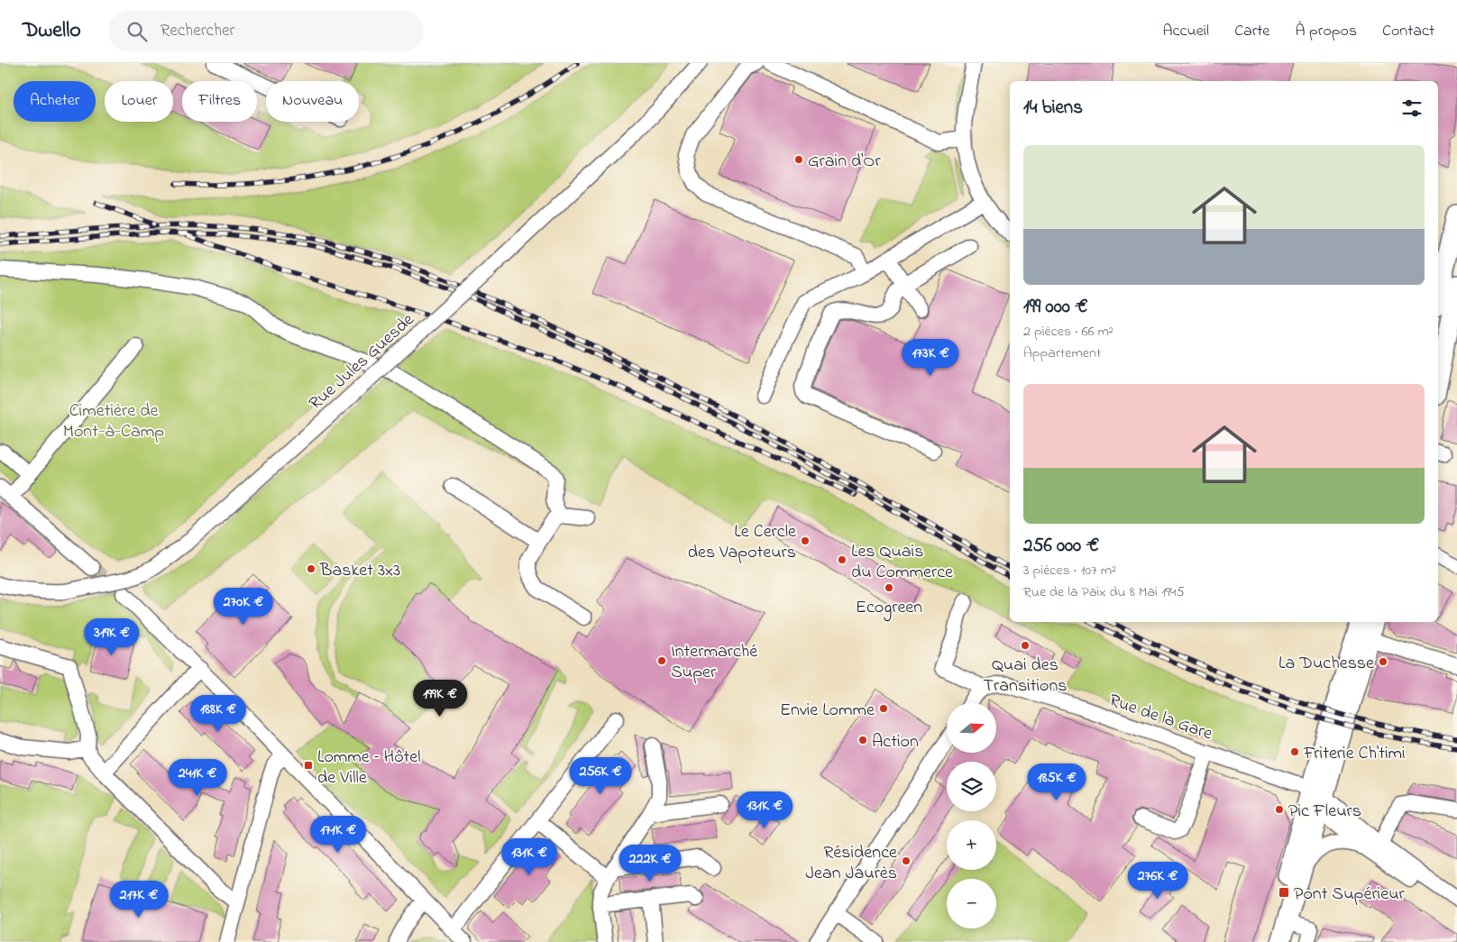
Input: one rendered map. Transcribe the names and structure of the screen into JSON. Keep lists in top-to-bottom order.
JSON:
{
  "streets": {
    "street": ["Rue Jules Guesde", "Rue de la Gare"]
  },
  "parks": ["Cimetière de Mont-à-Camp"],
  "places": {
    "other": [
      "Grain d'Or",
      "Le Cercle des Vapoteurs",
      "Les Quais du Commerce",
      "Basket 3x3",
      "Ecogreen",
      "Quai des Transitions",
      "Intermarché Super",
      "La Duchesse",
      "Envie Lomme",
      "Action",
      "Friterie Ch'timi",
      "Pic Fleurs",
      "Résidence Jean Jaurès"
    ],
    "transit": ["Lomme – Hôtel de Ville", "Pont Supérieur"]
  },
  "north": "right",
  "page": {
    "header": "Dwello",
    "search": "Rechercher",
    "nav": [
      "Accueil",
      "Carte",
      "À propos",
      "Contact"
    ],
    "chip": [
      "Acheter",
      "Louer",
      "Filtres",
      "Nouveau"
    ],
    "heading": "14 biens",
    "list": [
      {
        "name": "199 000 €",
        "note": "2 pièces · 66 m² · Appartement"
      },
      {
        "name": "256 000 €",
        "note": "3 pièces · 107 m² · Rue de la Paix du 8 Mai 1945"
      }
    ],
    "price": [
      "173K €",
      "270K €",
      "319K €",
      "199K €",
      "188K €",
      "256K €",
      "241K €",
      "185K €",
      "131K €",
      "171K €",
      "131K €",
      "222K €",
      "276K €",
      "217K €"
    ],
    "map_buttons": ["+", "−"]
  }
}
